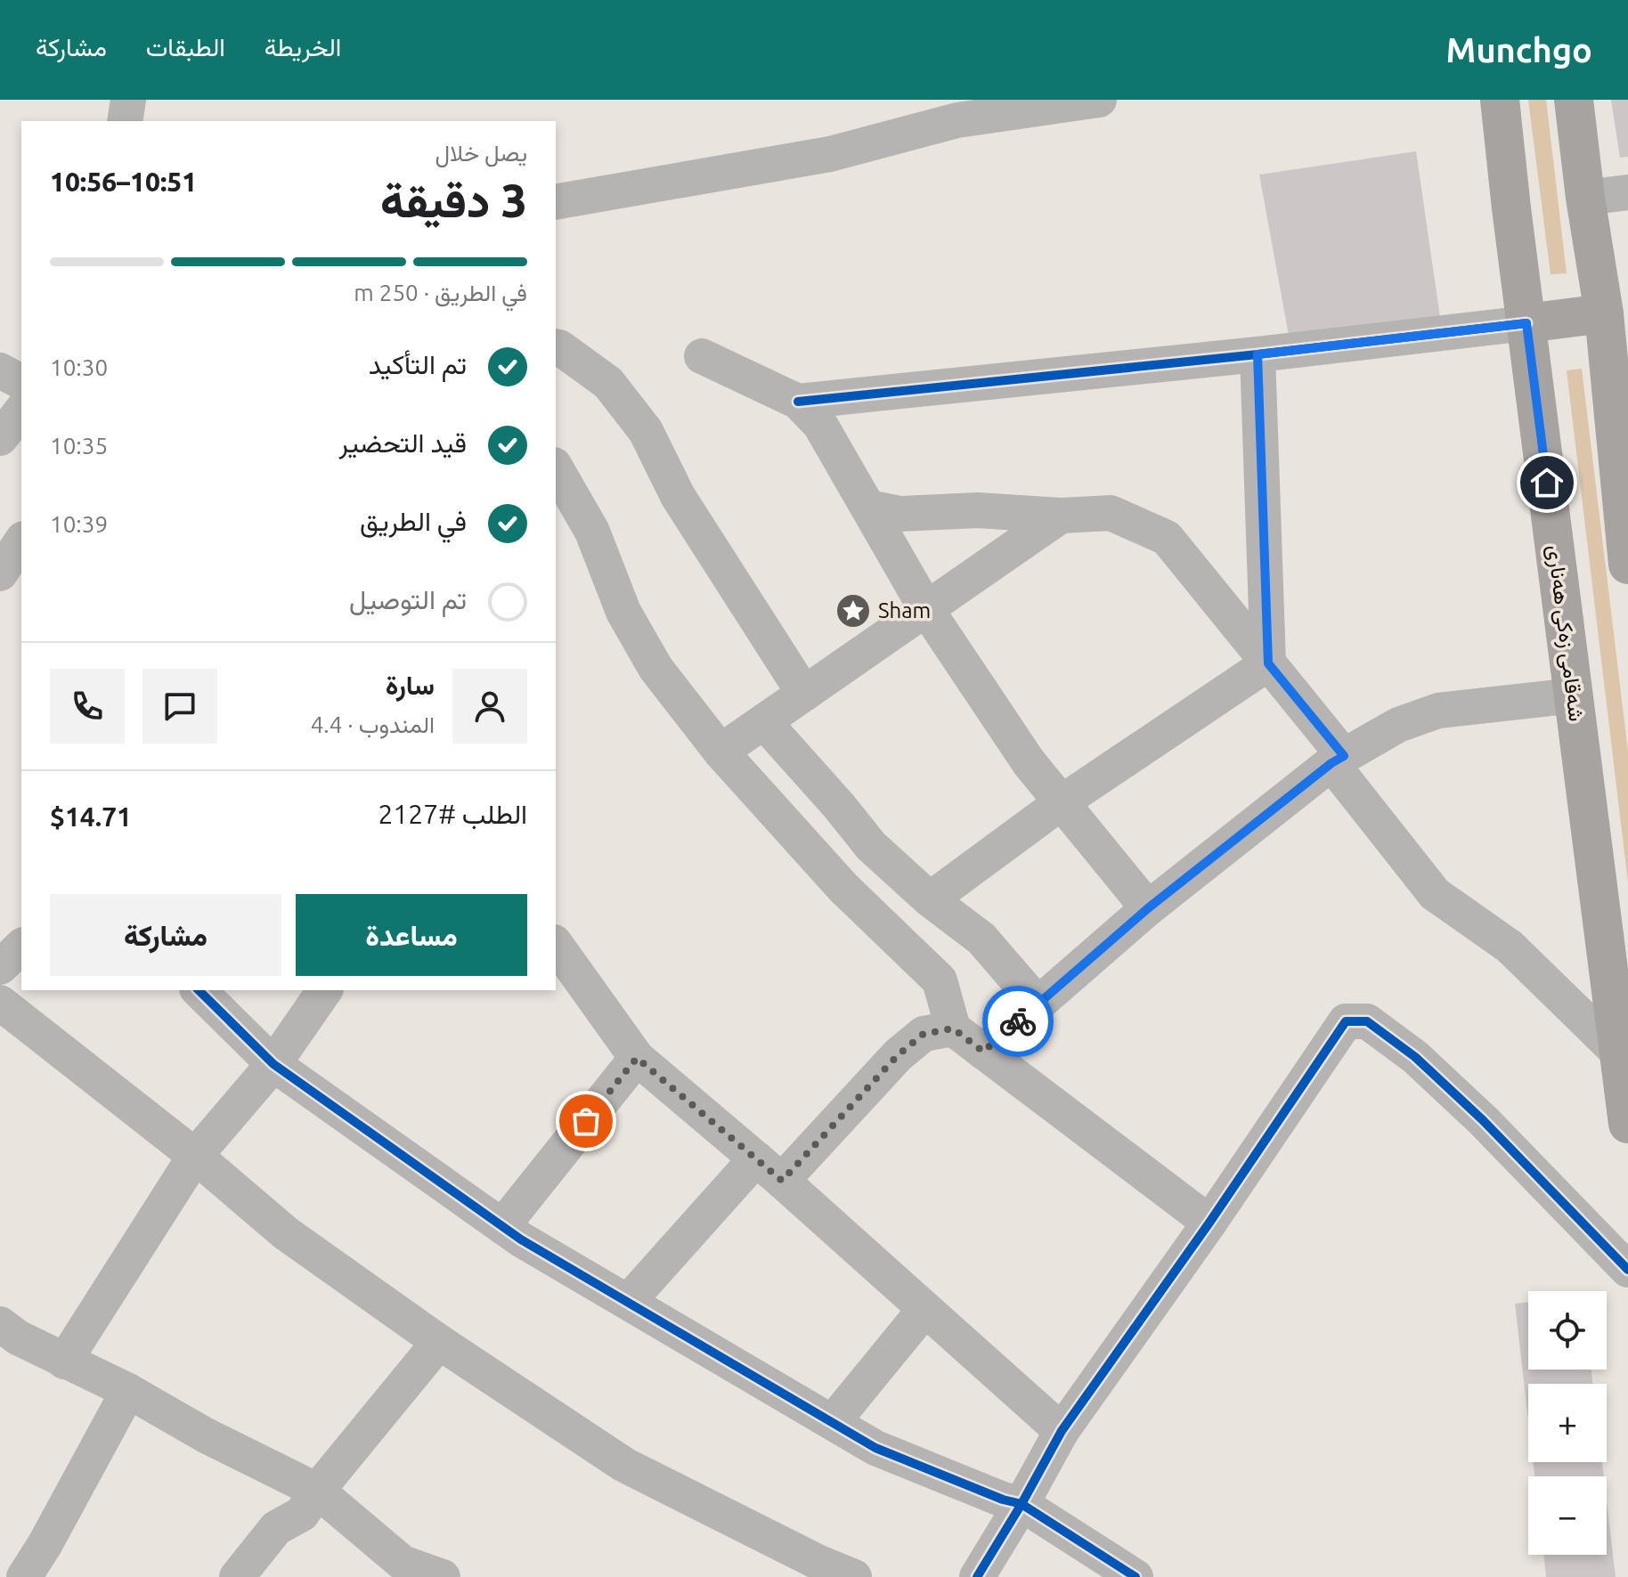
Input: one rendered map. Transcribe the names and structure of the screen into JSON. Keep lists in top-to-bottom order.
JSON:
{
  "streets": {
    "main road": ["شەقامی زەکی هەناری"]
  },
  "places": {
    "place": ["Sham"]
  },
  "page": {
    "header": "Munchgo",
    "nav": ["الخريطة", "الطبقات", "مشاركة"],
    "heading": ["3 دقيقة", "يصل خلال", "10:51–10:56"],
    "panel": [
      "سارة",
      "المندوب · 4.4",
      "الطلب #2127",
      "$14.71"
    ],
    "bar": "في الطريق · 250 m",
    "list": [
      ["تم التأكيد", "10:30"],
      ["قيد التحضير", "10:35"],
      ["في الطريق", "10:39"],
      "تم التوصيل"
    ],
    "buttons": ["مساعدة", "مشاركة"],
    "map_buttons": ["+", "−"]
  }
}
